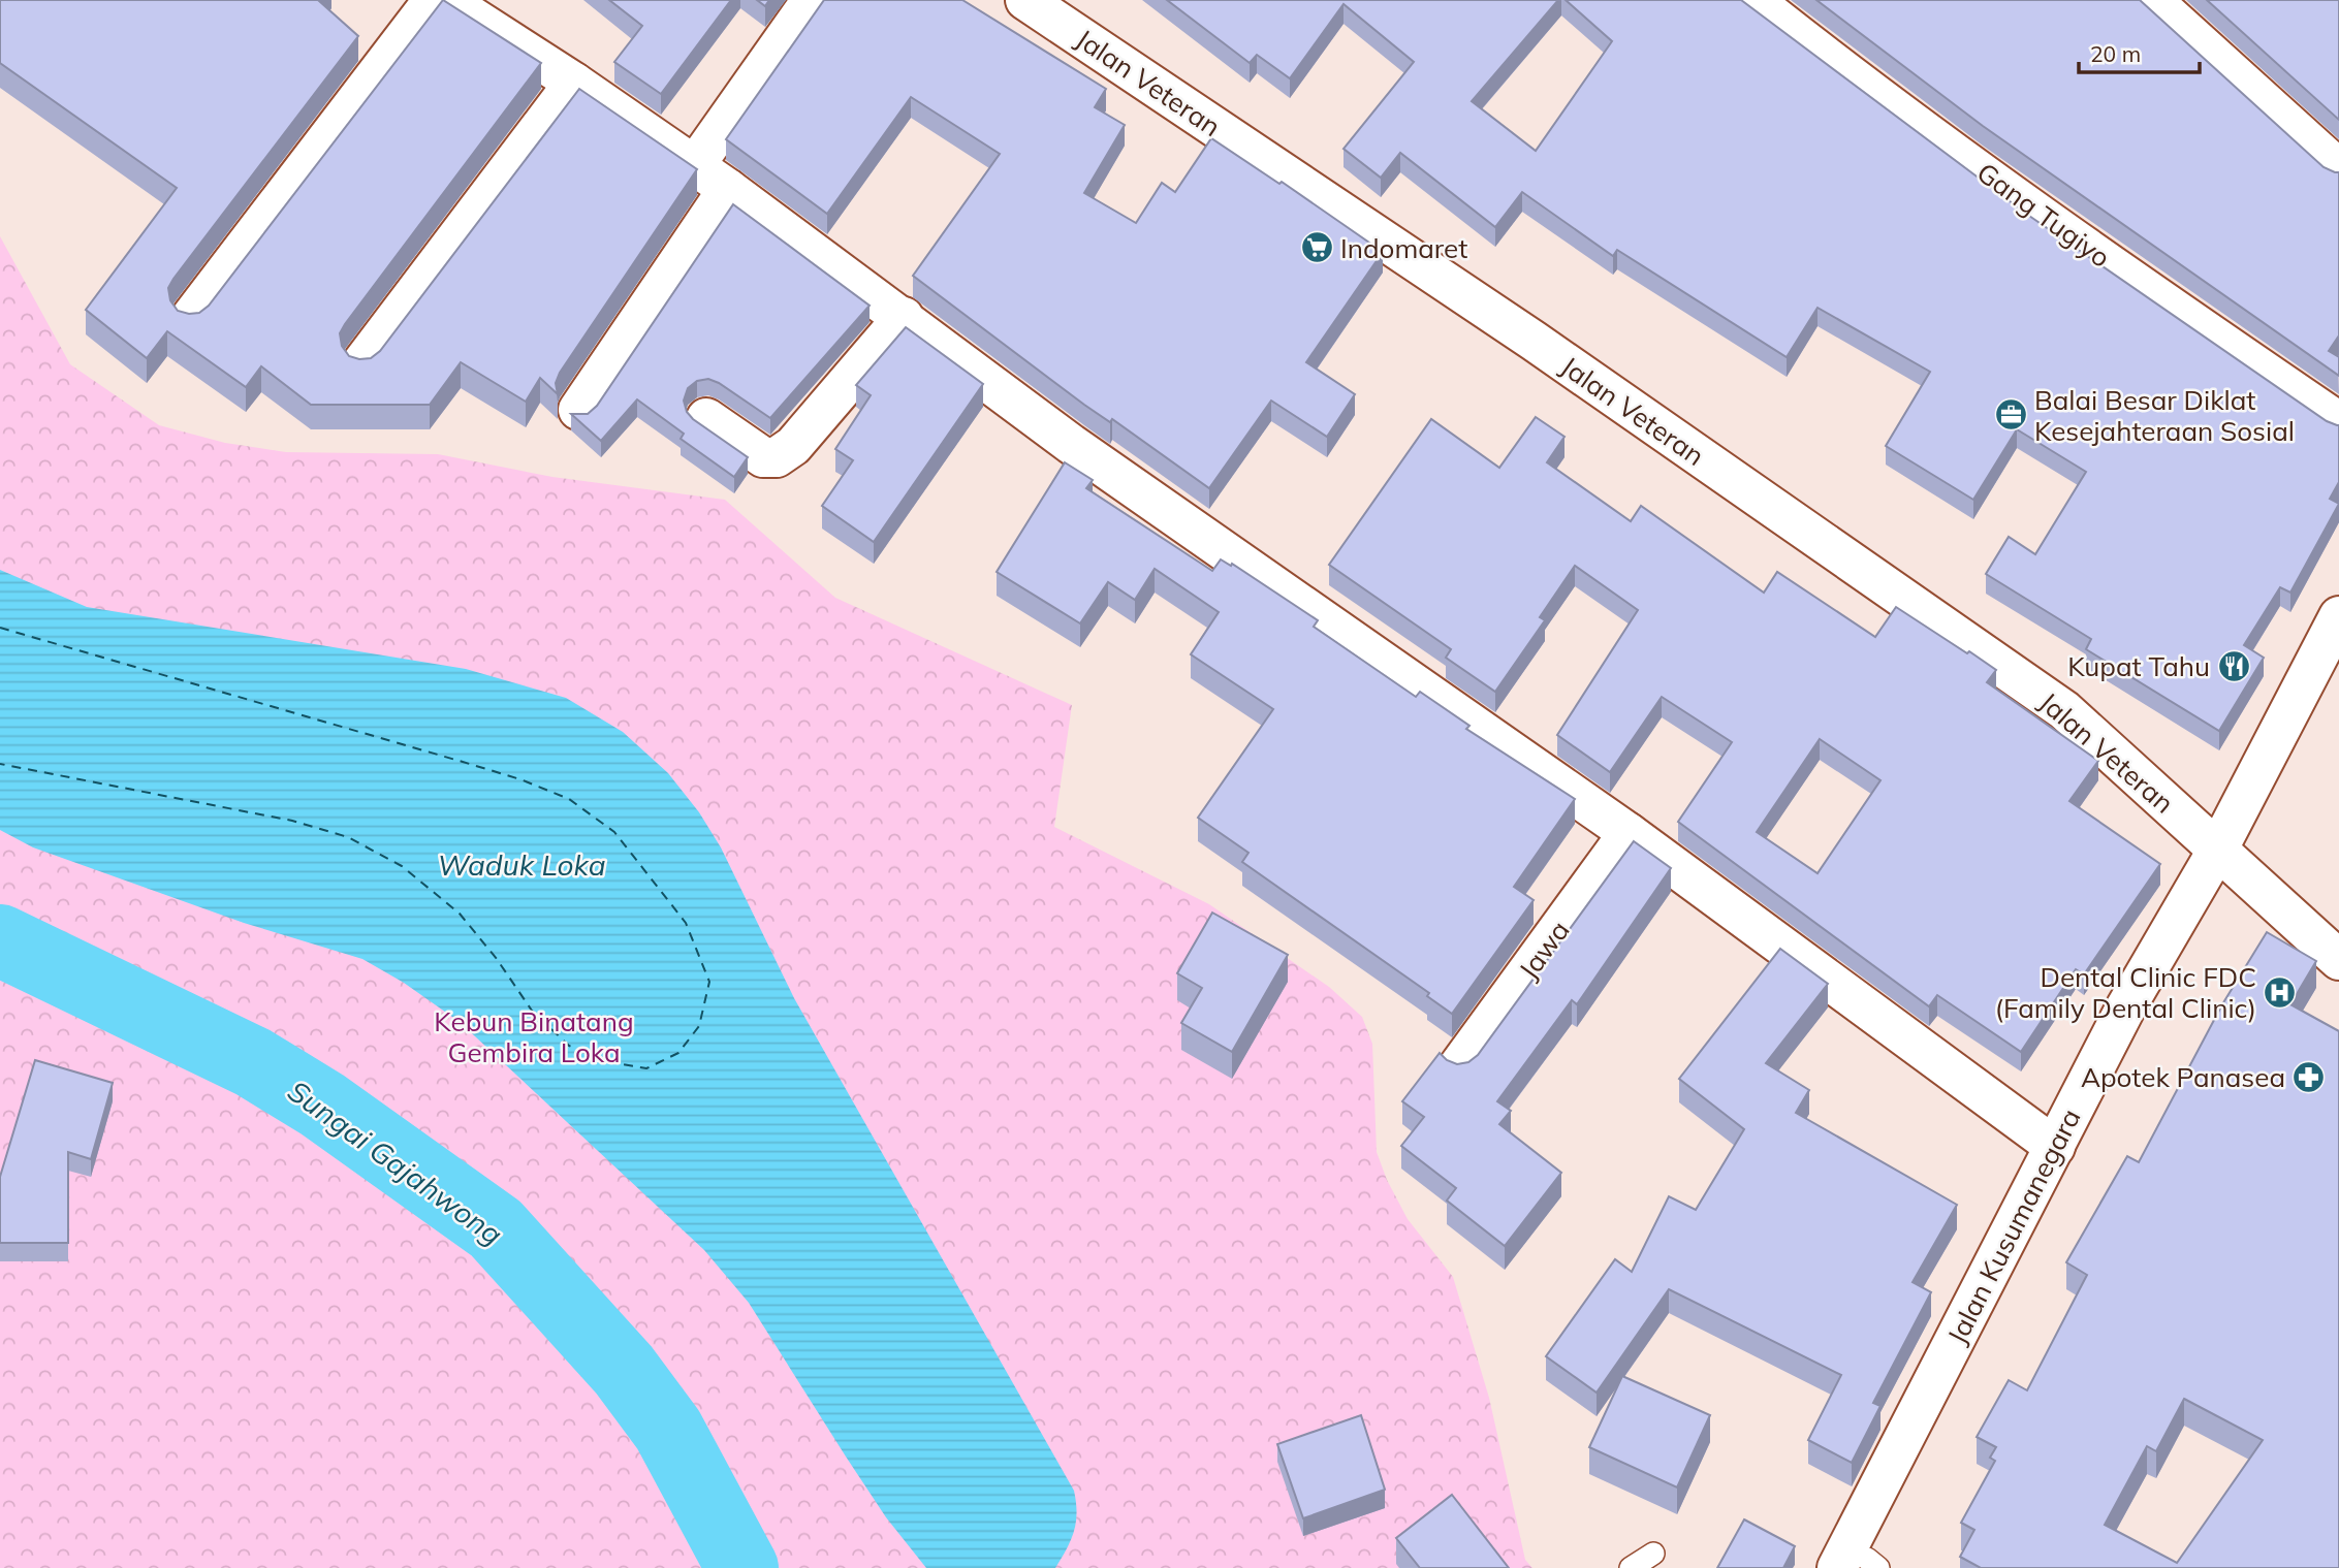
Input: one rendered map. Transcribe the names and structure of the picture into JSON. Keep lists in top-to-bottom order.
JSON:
{
  "streets": {
    "street": [
      "Jalan Veteran",
      "Gang Tugiyo",
      "Jawa",
      "Jalan Kusumanegara"
    ]
  },
  "crossings": [
    ["Jalan Veteran", "Jalan Kusumanegara"]
  ],
  "water": ["Waduk Loka", "Sungai Gajahwong"],
  "parks": ["Kebun Binatang Gembira Loka"],
  "places": {
    "supermarket": ["Indomaret"],
    "office": ["Balai Besar Diklat Kesejahteraan Sosial"],
    "restaurant": ["Kupat Tahu"],
    "hospital": ["Dental Clinic FDC (Family Dental Clinic)"],
    "pharmacy": ["Apotek Panasea"]
  },
  "scale_bar": "20 m"
}
